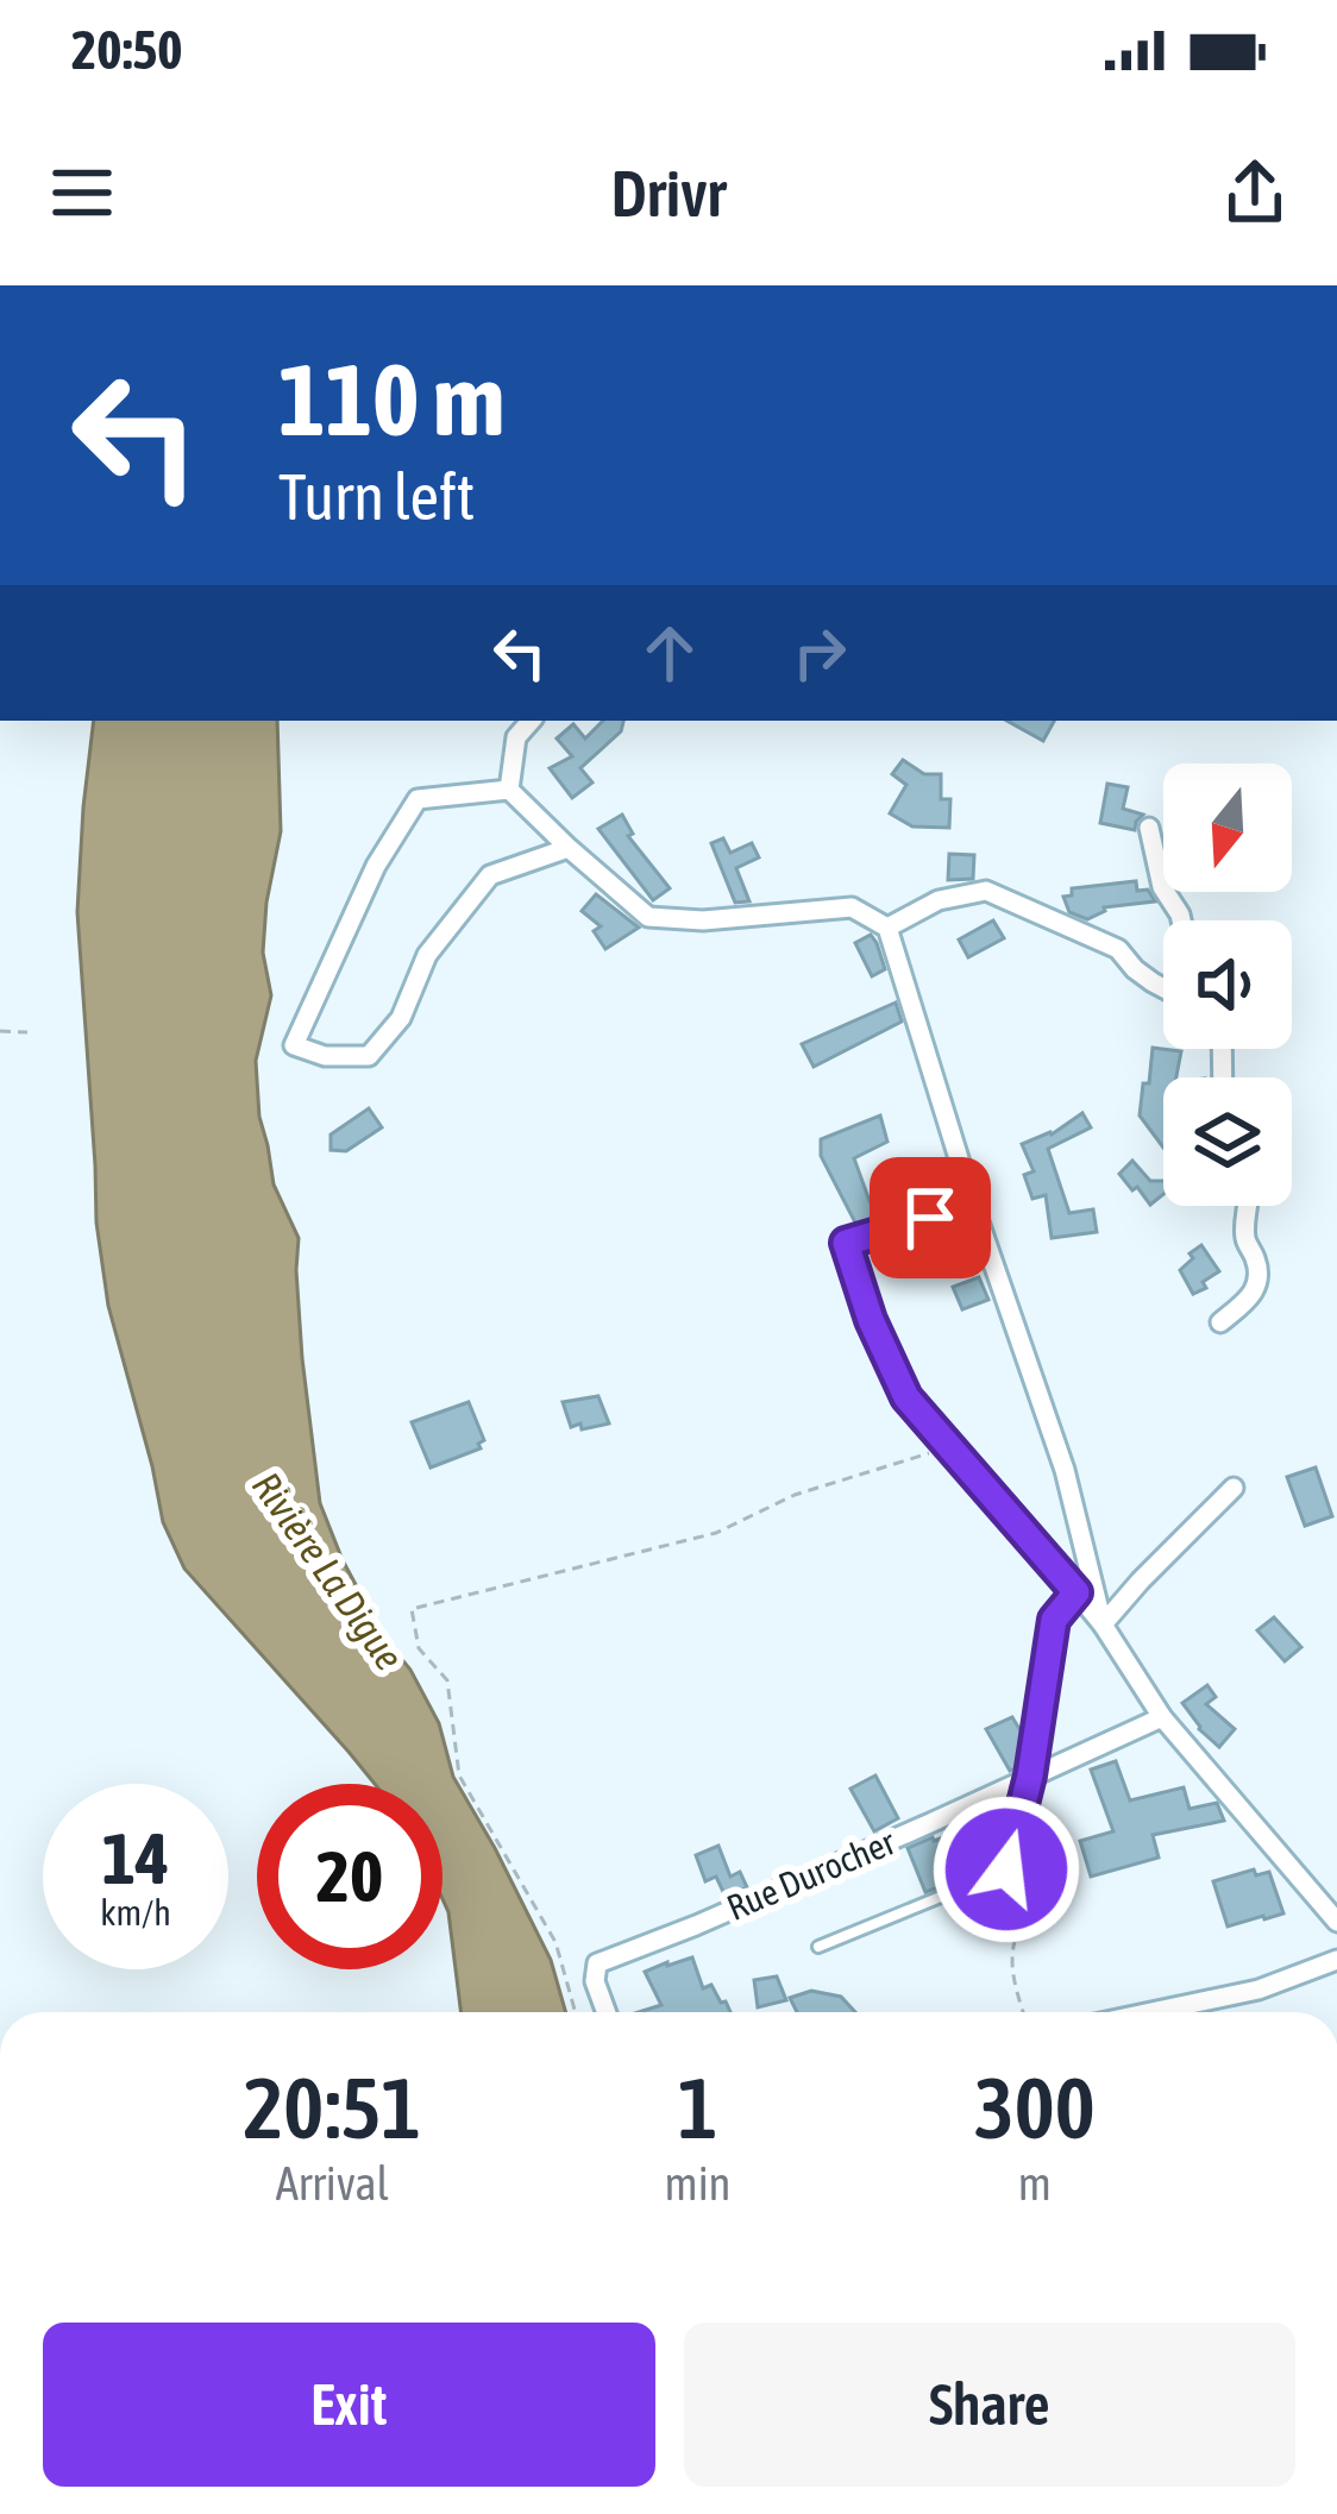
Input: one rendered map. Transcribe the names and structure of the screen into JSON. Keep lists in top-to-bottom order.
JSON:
{
  "streets": {
    "street": ["Rue Durocher"]
  },
  "water": ["Rivière La Digue"],
  "north": "bottom",
  "page": {
    "status": "20:50",
    "header": "Drivr",
    "turn": ["110 m", "Turn left"],
    "speed": "14 km/h",
    "limit": "20",
    "eta": [
      "20:51",
      "Arrival",
      "1",
      "min",
      "300",
      "m"
    ],
    "buttons": ["Exit", "Share"]
  }
}
